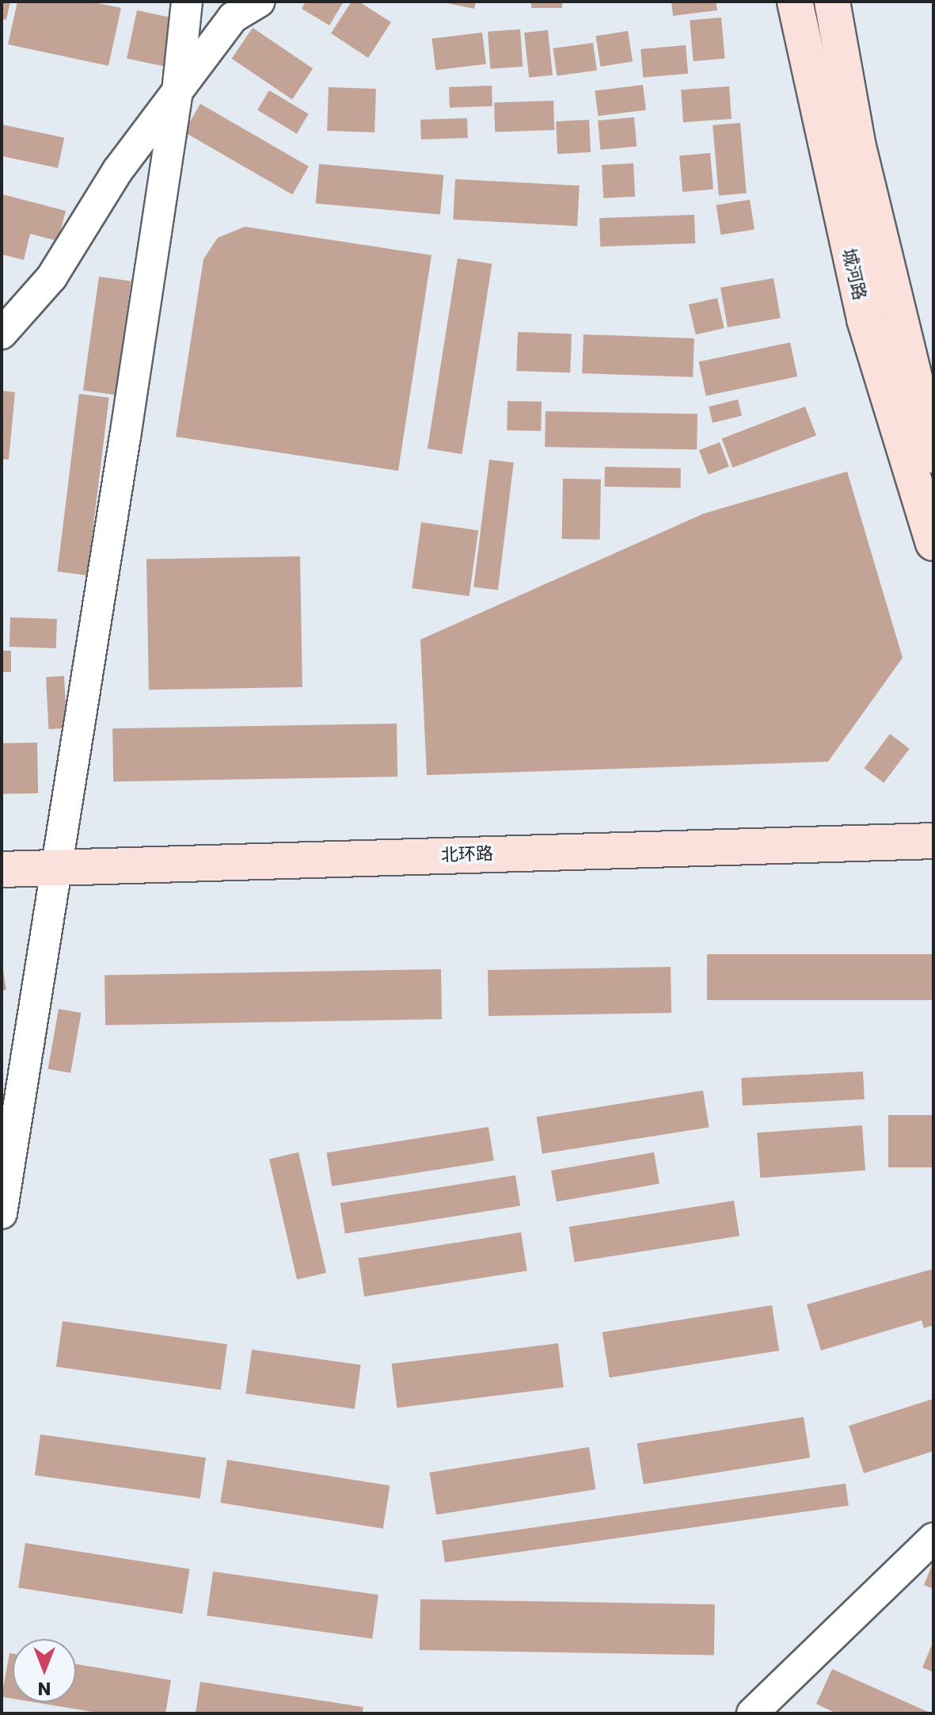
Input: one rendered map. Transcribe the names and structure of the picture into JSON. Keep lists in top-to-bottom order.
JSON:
{
  "streets": {
    "main road": ["城河路", "北环路"]
  },
  "north": "bottom"
}
